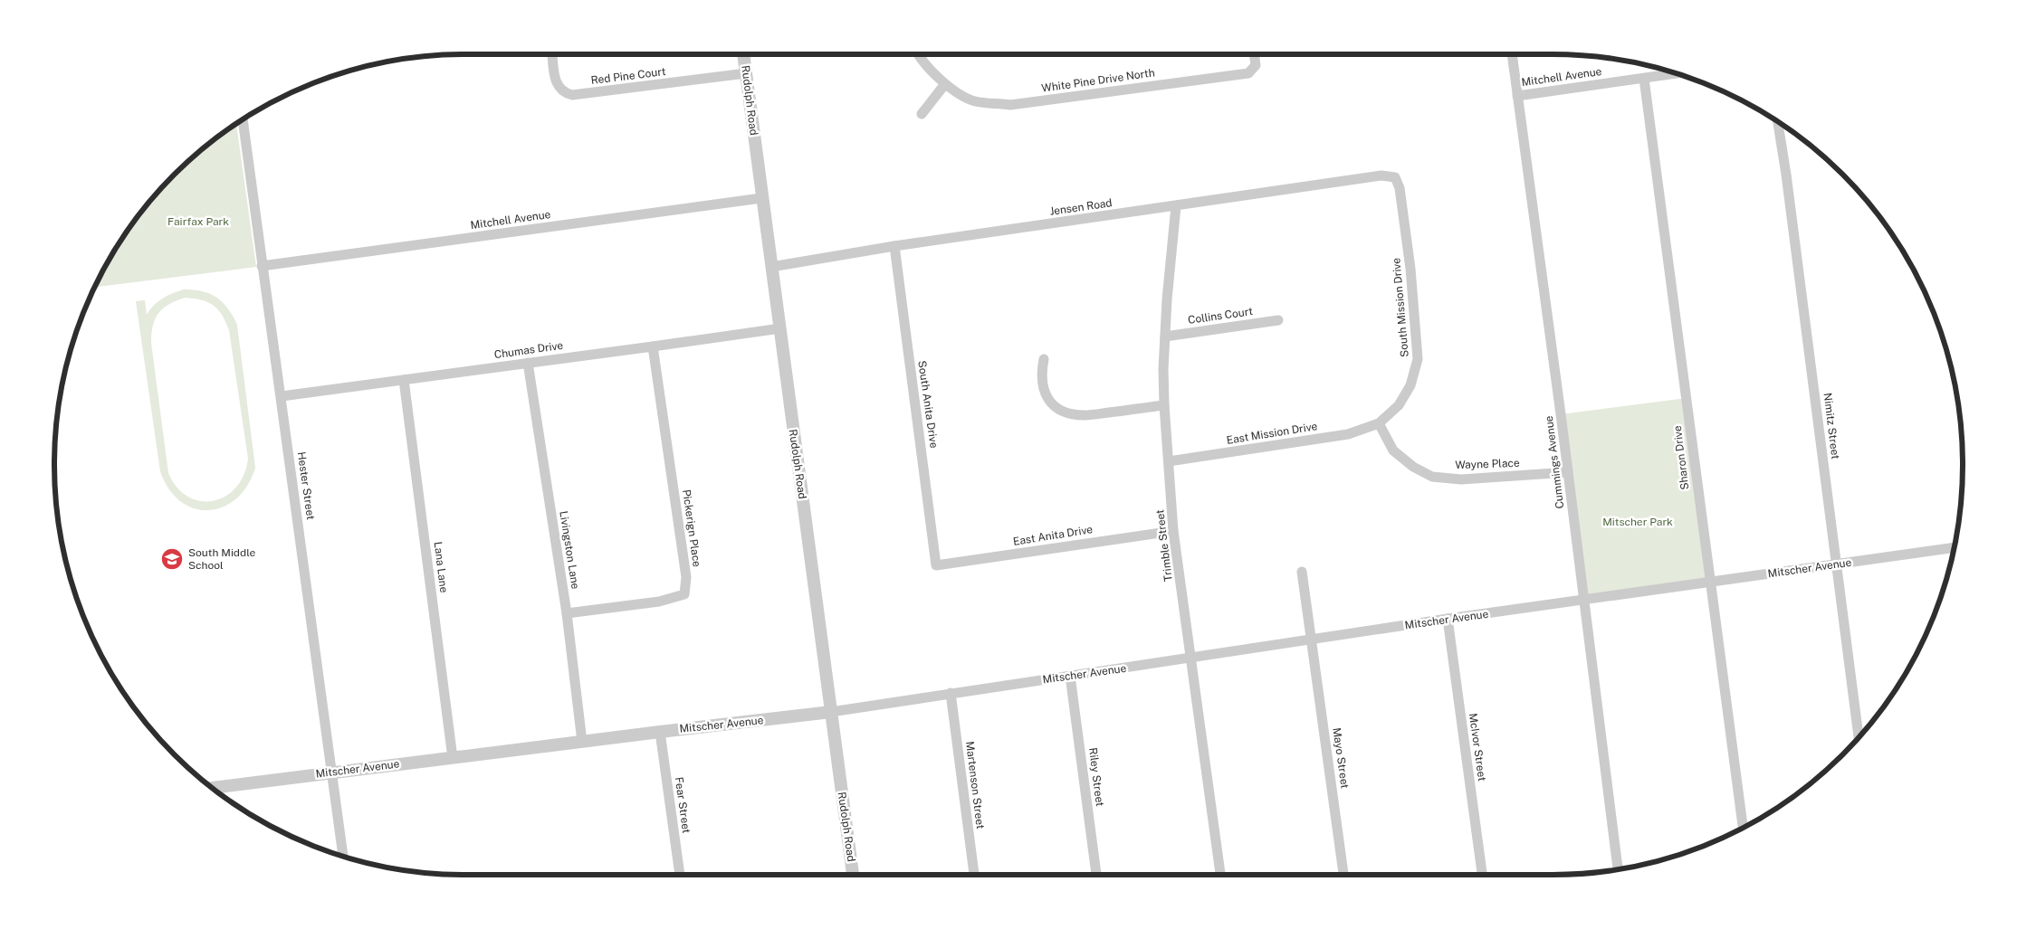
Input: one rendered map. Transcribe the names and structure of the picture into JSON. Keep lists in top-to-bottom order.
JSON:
{
  "streets": {
    "street": [
      "Red Pine Court",
      "Mitchell Avenue",
      "White Pine Drive North",
      "Rudolph Road",
      "Jensen Road",
      "South Mission Drive",
      "Collins Court",
      "Chumas Drive",
      "South Anita Drive",
      "Nimitz Street",
      "East Mission Drive",
      "Sharon Drive",
      "Cummings Avenue",
      "Wayne Place",
      "Hester Street",
      "Pickerign Place",
      "East Anita Drive",
      "Trimble Street",
      "Livingston Lane",
      "Lana Lane",
      "Mitscher Avenue",
      "McIvor Street",
      "Mayo Street",
      "Riley Street",
      "Martenson Street",
      "Fear Street"
    ]
  },
  "crossings": [
    ["Red Pine Court", "Rudolph Road"],
    ["Mitchell Avenue", "Rudolph Road"],
    ["Mitchell Avenue", "Sharon Drive"],
    ["Mitchell Avenue", "Cummings Avenue"],
    ["Mitchell Avenue", "Hester Street"],
    ["Rudolph Road", "Jensen Road"],
    ["Rudolph Road", "Chumas Drive"],
    ["Rudolph Road", "Mitscher Avenue"],
    ["Jensen Road", "South Mission Drive"],
    ["Jensen Road", "South Anita Drive"],
    ["Jensen Road", "Trimble Street"],
    ["South Mission Drive", "East Mission Drive"],
    ["South Mission Drive", "Wayne Place"],
    ["Collins Court", "Trimble Street"],
    ["Chumas Drive", "Hester Street"],
    ["Chumas Drive", "Pickerign Place"],
    ["Chumas Drive", "Livingston Lane"],
    ["Chumas Drive", "Lana Lane"],
    ["South Anita Drive", "East Anita Drive"],
    ["Nimitz Street", "Mitscher Avenue"],
    ["East Mission Drive", "Wayne Place"],
    ["East Mission Drive", "Trimble Street"],
    ["Sharon Drive", "Mitscher Avenue"],
    ["Cummings Avenue", "Wayne Place"],
    ["Cummings Avenue", "Mitscher Avenue"],
    ["Hester Street", "Mitscher Avenue"],
    ["Pickerign Place", "Livingston Lane"],
    ["East Anita Drive", "Trimble Street"],
    ["Trimble Street", "Mitscher Avenue"],
    ["Livingston Lane", "Mitscher Avenue"],
    ["Lana Lane", "Mitscher Avenue"],
    ["Mitscher Avenue", "McIvor Street"],
    ["Mitscher Avenue", "Mayo Street"],
    ["Mitscher Avenue", "Riley Street"],
    ["Mitscher Avenue", "Martenson Street"],
    ["Mitscher Avenue", "Fear Street"]
  ],
  "parks": ["Fairfax Park", "Mitscher Park"],
  "places": {
    "school or university": ["South Middle School"]
  }
}
